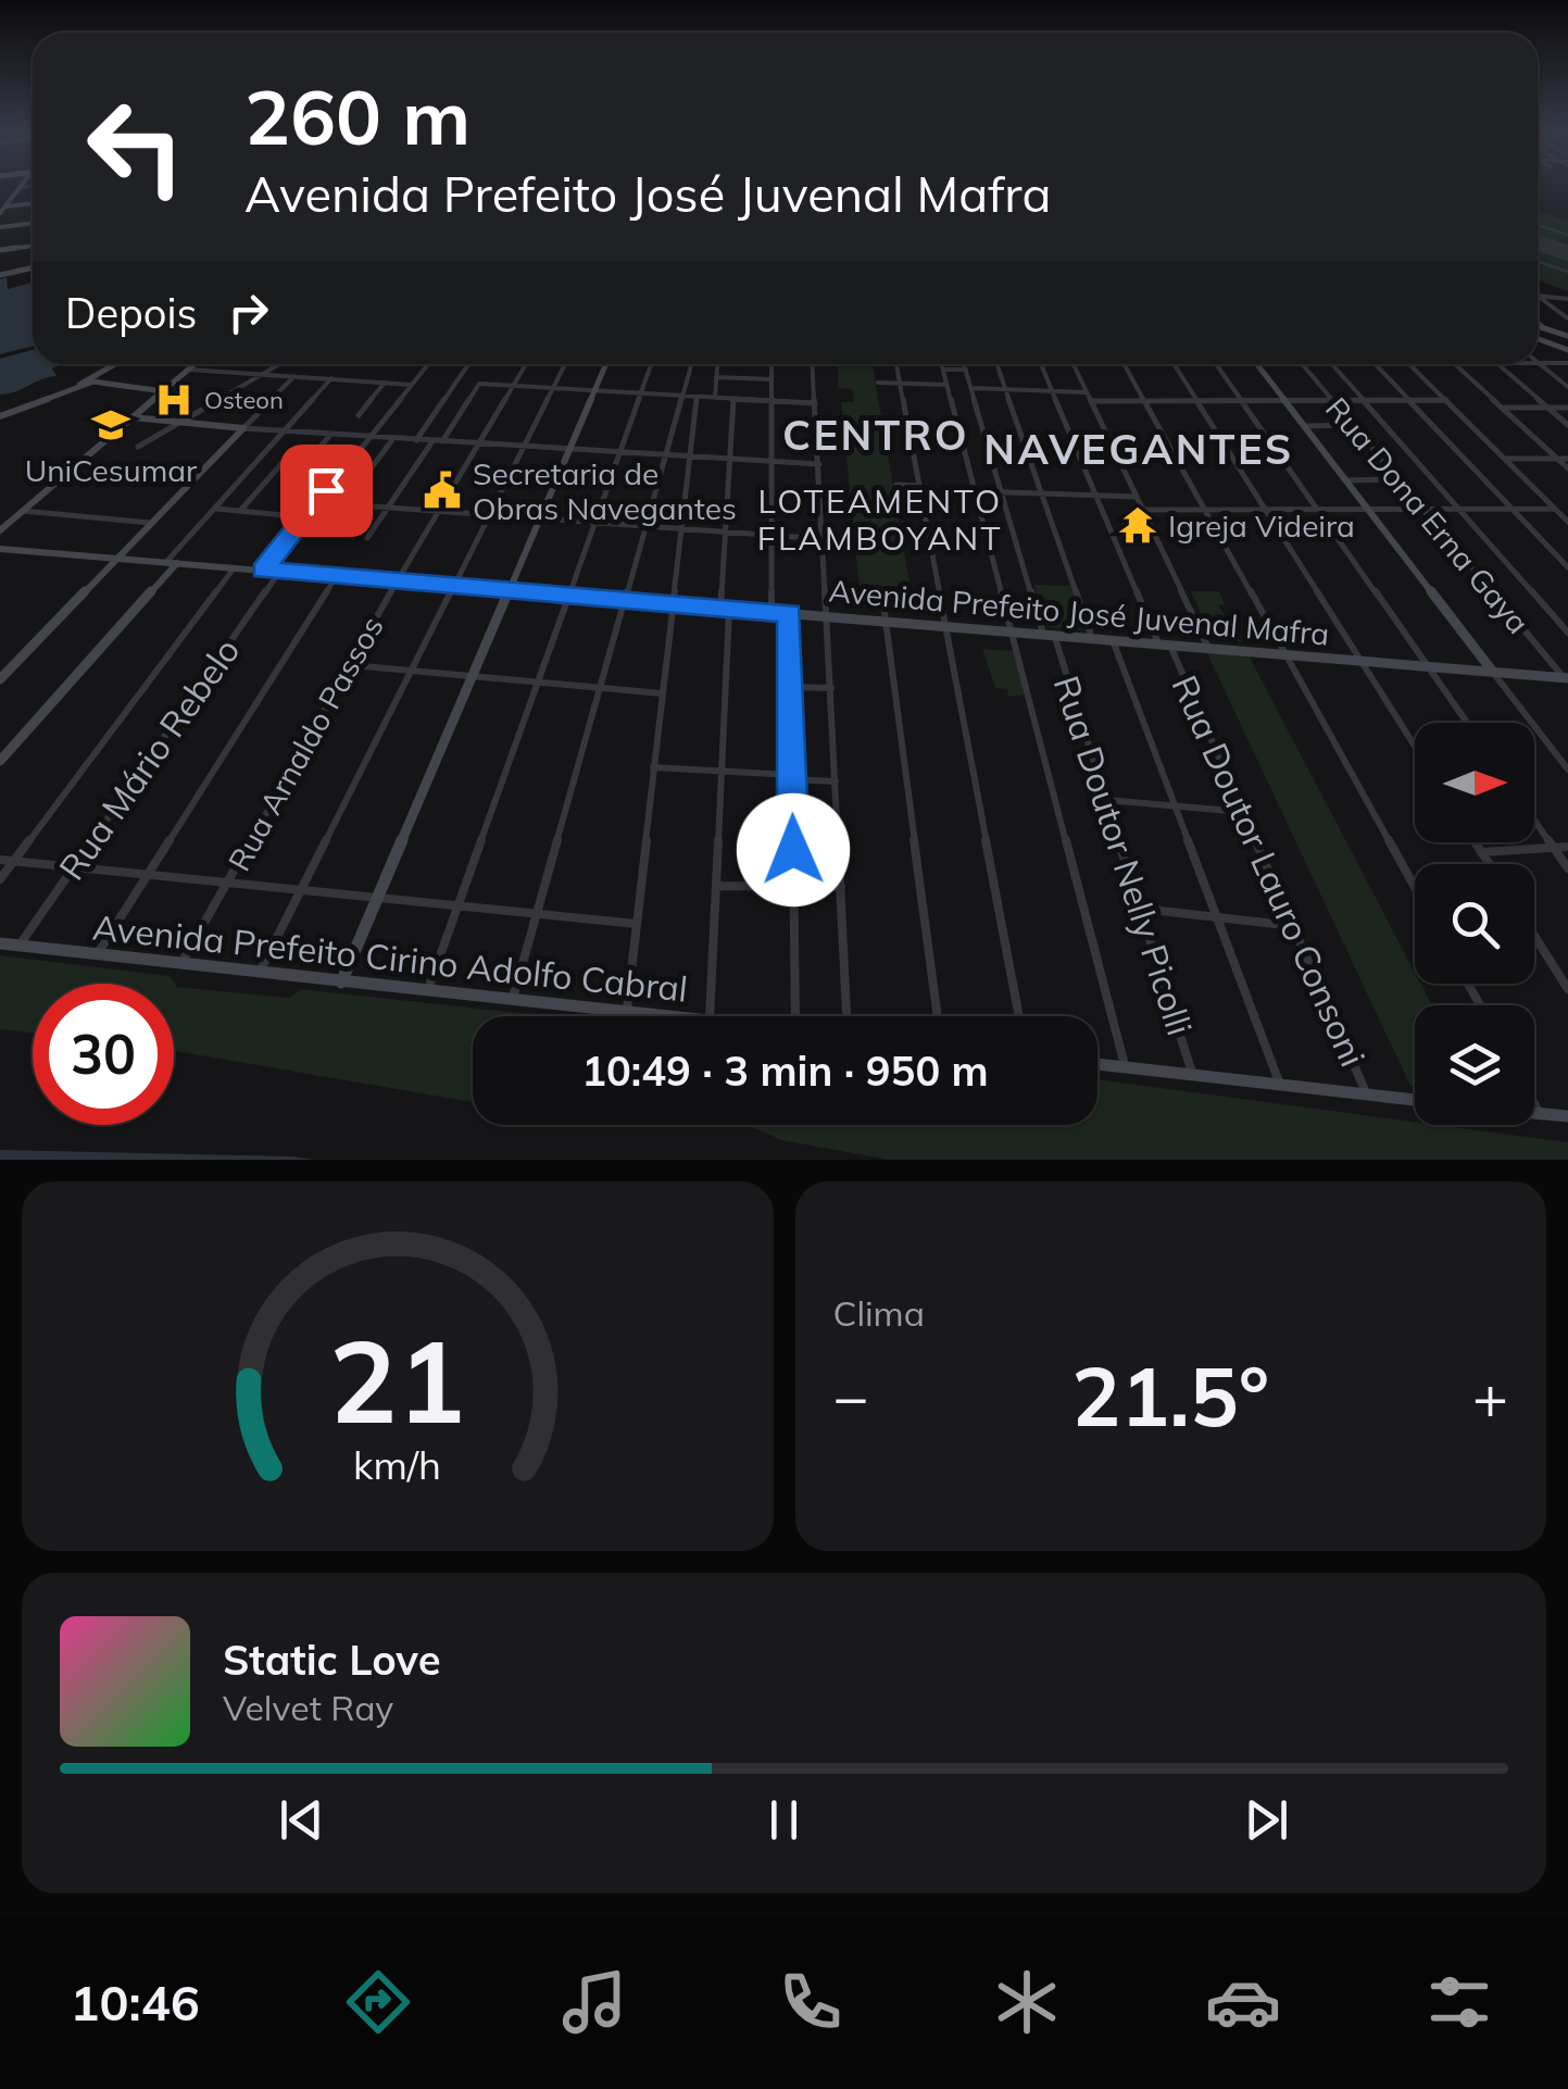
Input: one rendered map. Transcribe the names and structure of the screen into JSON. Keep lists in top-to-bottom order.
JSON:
{
  "streets": {
    "main road": ["Avenida Prefeito José Juvenal Mafra", "Avenida Prefeito Cirino Adolfo Cabral"],
    "street": [
      "Rua Dona Erna Gaya",
      "Rua Arnaldo Passos",
      "Rua Mário Rebelo",
      "Rua Doutor Nelly Picolli",
      "Rua Doutor Lauro Consoni"
    ]
  },
  "crossings": [
    ["Rua Dona Erna Gaya", "Avenida Prefeito José Juvenal Mafra"],
    ["Avenida Prefeito José Juvenal Mafra", "Rua Arnaldo Passos"],
    ["Avenida Prefeito José Juvenal Mafra", "Rua Mário Rebelo"],
    ["Avenida Prefeito José Juvenal Mafra", "Rua Doutor Nelly Picolli"],
    ["Avenida Prefeito José Juvenal Mafra", "Rua Doutor Lauro Consoni"],
    ["Rua Arnaldo Passos", "Avenida Prefeito Cirino Adolfo Cabral"],
    ["Rua Mário Rebelo", "Avenida Prefeito Cirino Adolfo Cabral"]
  ],
  "districts": ["CENTRO", "NAVEGANTES", "LOTEAMENTO FLAMBOYANT"],
  "places": {
    "hospital": ["Osteon"],
    "school or university": ["UniCesumar"],
    "public building": ["Secretaria de Obras Navegantes"],
    "temple": ["Igreja Videira"]
  },
  "north": "right",
  "page": {
    "turn": ["260 m", "Avenida Prefeito José Juvenal Mafra"],
    "then": "Depois",
    "limit": "30",
    "trip": "10:49 · 3 min · 950 m",
    "tile": "Clima",
    "heat": ["−", "21.5°", "+"],
    "song": ["Static Love", "Velvet Ray"],
    "tabs": "10:46",
    "gauge": ["21", "km/h"]
  }
}
